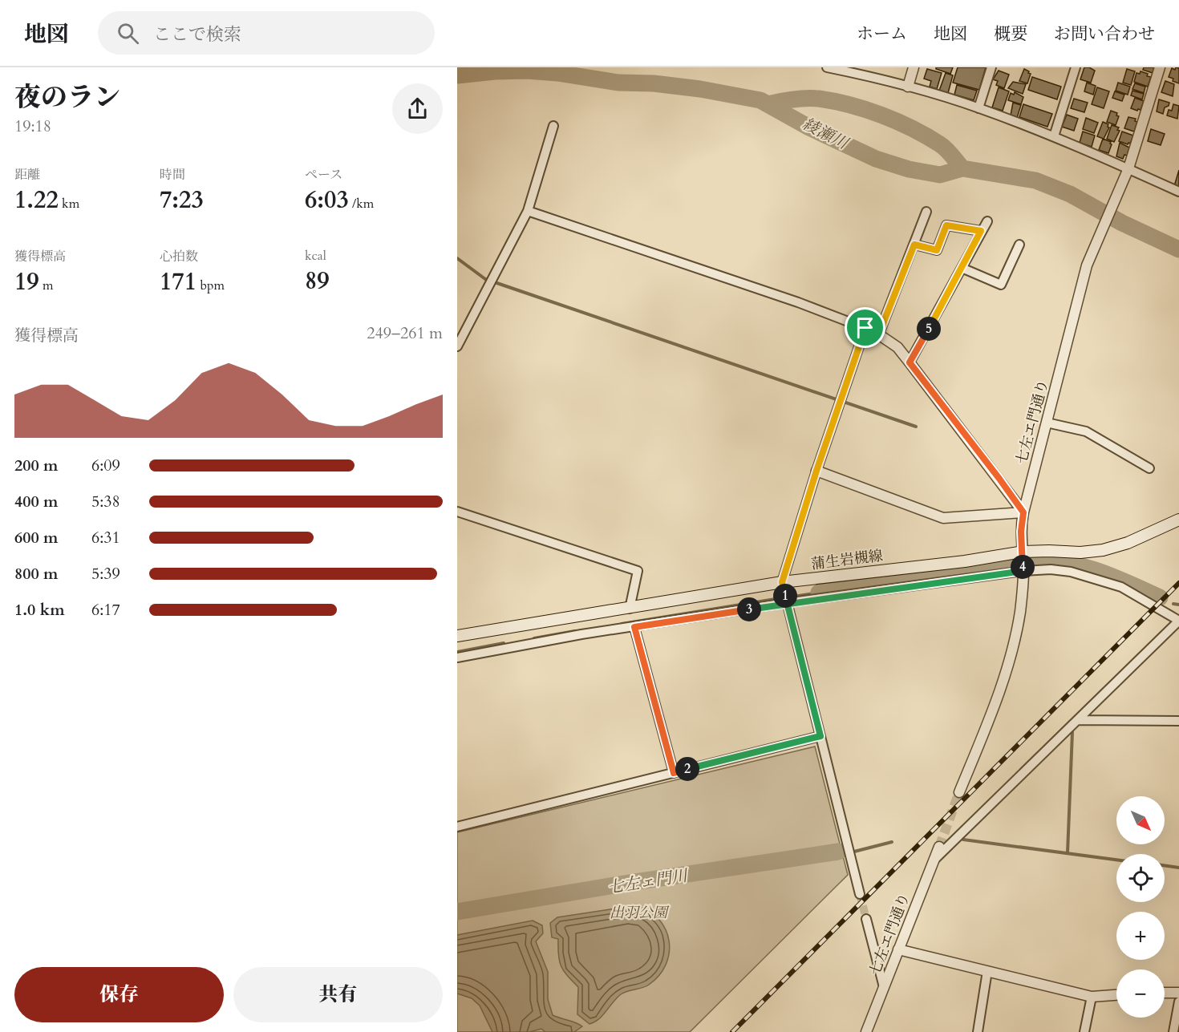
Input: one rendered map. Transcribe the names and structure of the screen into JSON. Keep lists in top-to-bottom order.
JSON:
{
  "streets": {
    "main road": ["蒲生岩槻線"],
    "street": ["七左エ門通り"]
  },
  "crossings": [
    ["七左エ門通り", "蒲生岩槻線"]
  ],
  "water": ["綾瀬川", "七左ェ門川"],
  "parks": ["出羽公園"],
  "north": "bottom right",
  "page": {
    "header": "地図",
    "search": "ここで検索",
    "nav": [
      "ホーム",
      "地図",
      "概要",
      "お問い合わせ"
    ],
    "heading": ["夜のラン", "19:18"],
    "stats": [
      ["距離", "1.22 km"],
      ["時間", "7:23"],
      ["ペース", "6:03 /km"],
      ["獲得標高", "19 m"],
      ["心拍数", "171 bpm"],
      ["kcal", "89"]
    ],
    "chart": ["獲得標高", "249–261 m"],
    "pins": [
      "5",
      "4",
      "1",
      "3",
      "2"
    ],
    "list": [
      {
        "name": "200 m",
        "note": "6:09"
      },
      {
        "name": "400 m",
        "note": "5:38"
      },
      {
        "name": "600 m",
        "note": "6:31"
      },
      {
        "name": "800 m",
        "note": "5:39"
      },
      {
        "name": "1.0 km",
        "note": "6:17"
      }
    ],
    "map_buttons": ["+", "−"],
    "buttons": ["保存", "共有"]
  }
}
